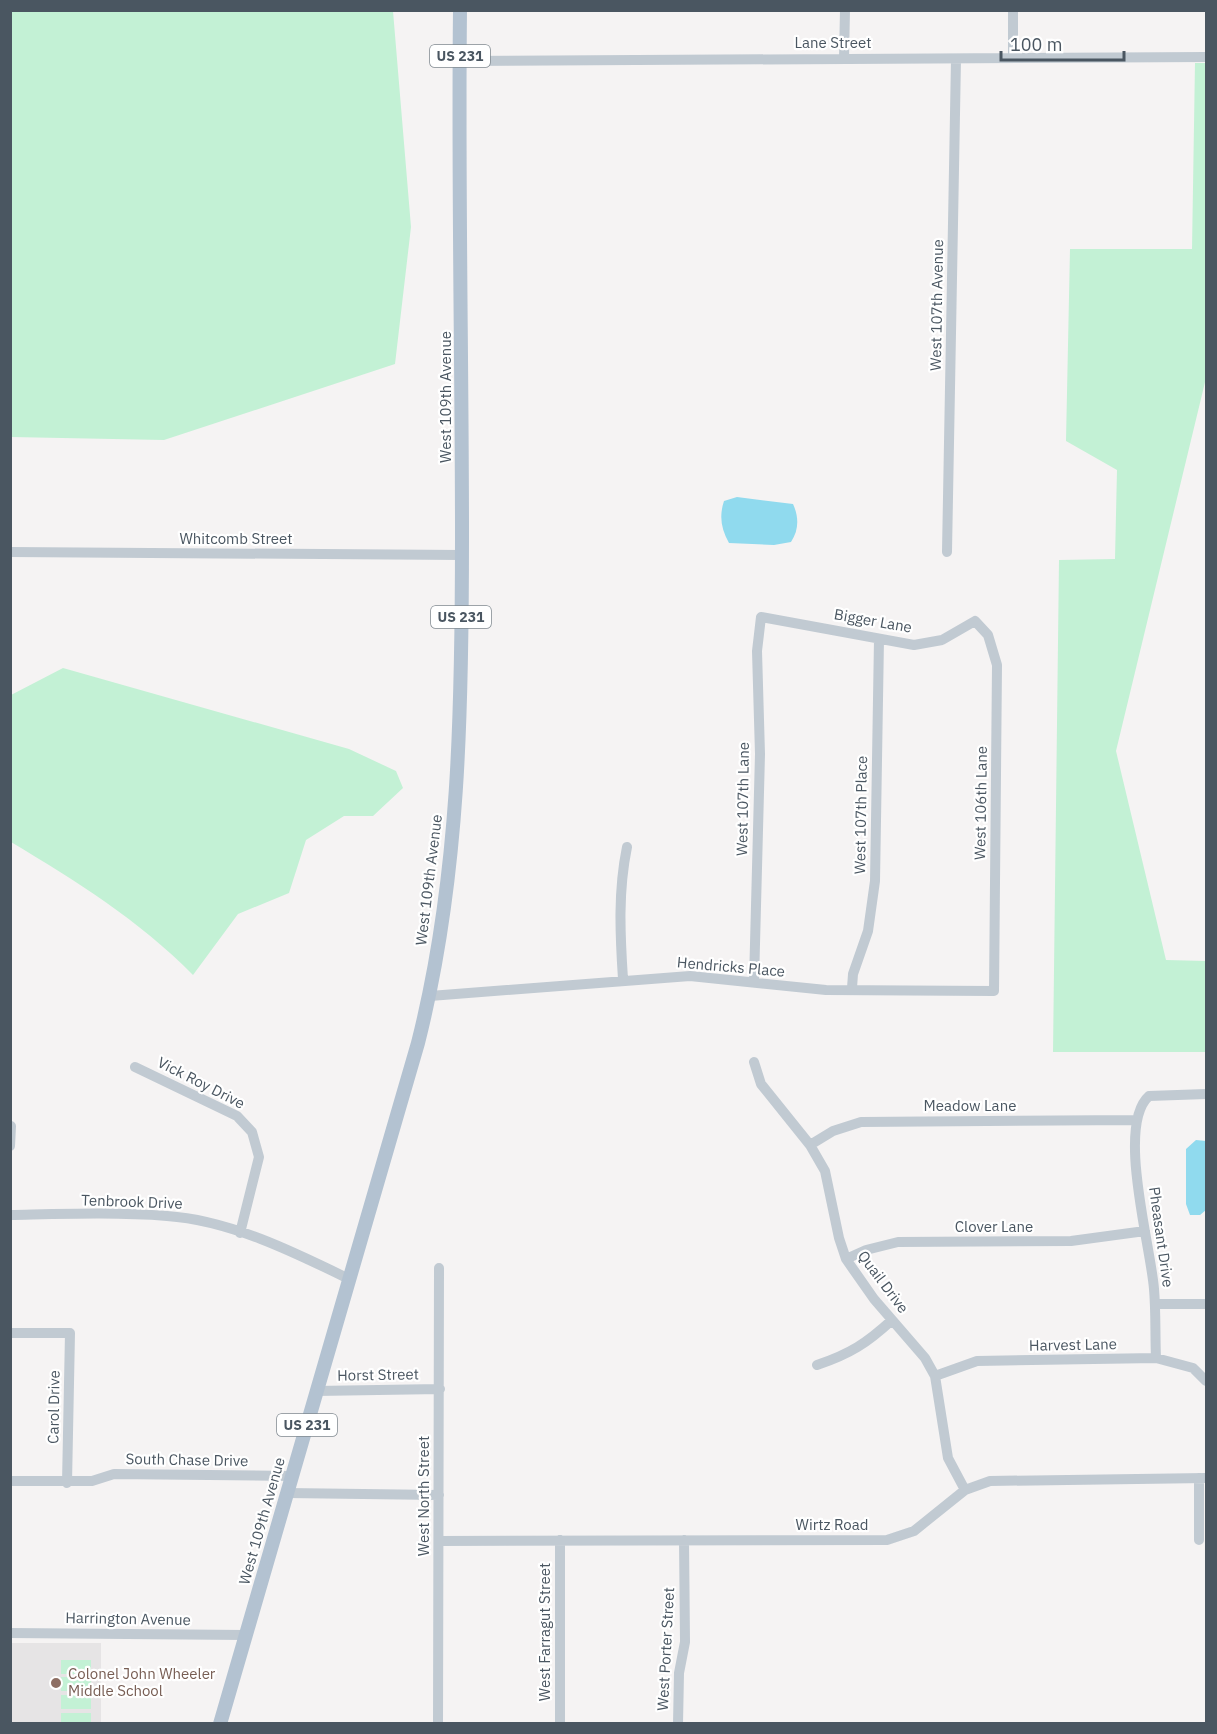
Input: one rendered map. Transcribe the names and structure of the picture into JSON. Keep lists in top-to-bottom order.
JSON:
{
  "streets": {
    "main road": ["US 231", "West 109th Avenue"],
    "street": [
      "Lane Street",
      "West 107th Avenue",
      "Whitcomb Street",
      "Bigger Lane",
      "West 107th Lane",
      "West 106th Lane",
      "West 107th Place",
      "Hendricks Place",
      "Vick Roy Drive",
      "Meadow Lane",
      "Tenbrook Drive",
      "Clover Lane",
      "Pheasant Drive",
      "Quail Drive",
      "Harvest Lane",
      "Horst Street",
      "Carol Drive",
      "South Chase Drive",
      "West North Street",
      "Wirtz Road",
      "Harrington Avenue",
      "West Farragut Street",
      "West Porter Street"
    ]
  },
  "crossings": [
    ["Lane Street", "West 107th Avenue"],
    ["Lane Street", "West 109th Avenue"],
    ["West 109th Avenue", "Whitcomb Street"],
    ["West 109th Avenue", "Hendricks Place"],
    ["West 109th Avenue", "Tenbrook Drive"],
    ["West 109th Avenue", "Horst Street"],
    ["West 109th Avenue", "South Chase Drive"],
    ["West 109th Avenue", "Harrington Avenue"],
    ["Bigger Lane", "West 107th Lane"],
    ["Bigger Lane", "West 106th Lane"],
    ["Bigger Lane", "West 107th Place"],
    ["West 107th Lane", "Hendricks Place"],
    ["West 106th Lane", "Hendricks Place"],
    ["West 107th Place", "Hendricks Place"],
    ["Vick Roy Drive", "Tenbrook Drive"],
    ["Meadow Lane", "Pheasant Drive"],
    ["Meadow Lane", "Quail Drive"],
    ["Clover Lane", "Pheasant Drive"],
    ["Clover Lane", "Quail Drive"],
    ["Pheasant Drive", "Harvest Lane"],
    ["Quail Drive", "Harvest Lane"],
    ["Quail Drive", "Wirtz Road"],
    ["Horst Street", "West North Street"],
    ["Carol Drive", "South Chase Drive"],
    ["West North Street", "Wirtz Road"],
    ["Wirtz Road", "West Farragut Street"],
    ["Wirtz Road", "West Porter Street"]
  ],
  "places": ["Colonel John Wheeler Middle School"],
  "scale_bar": "100 m"
}
